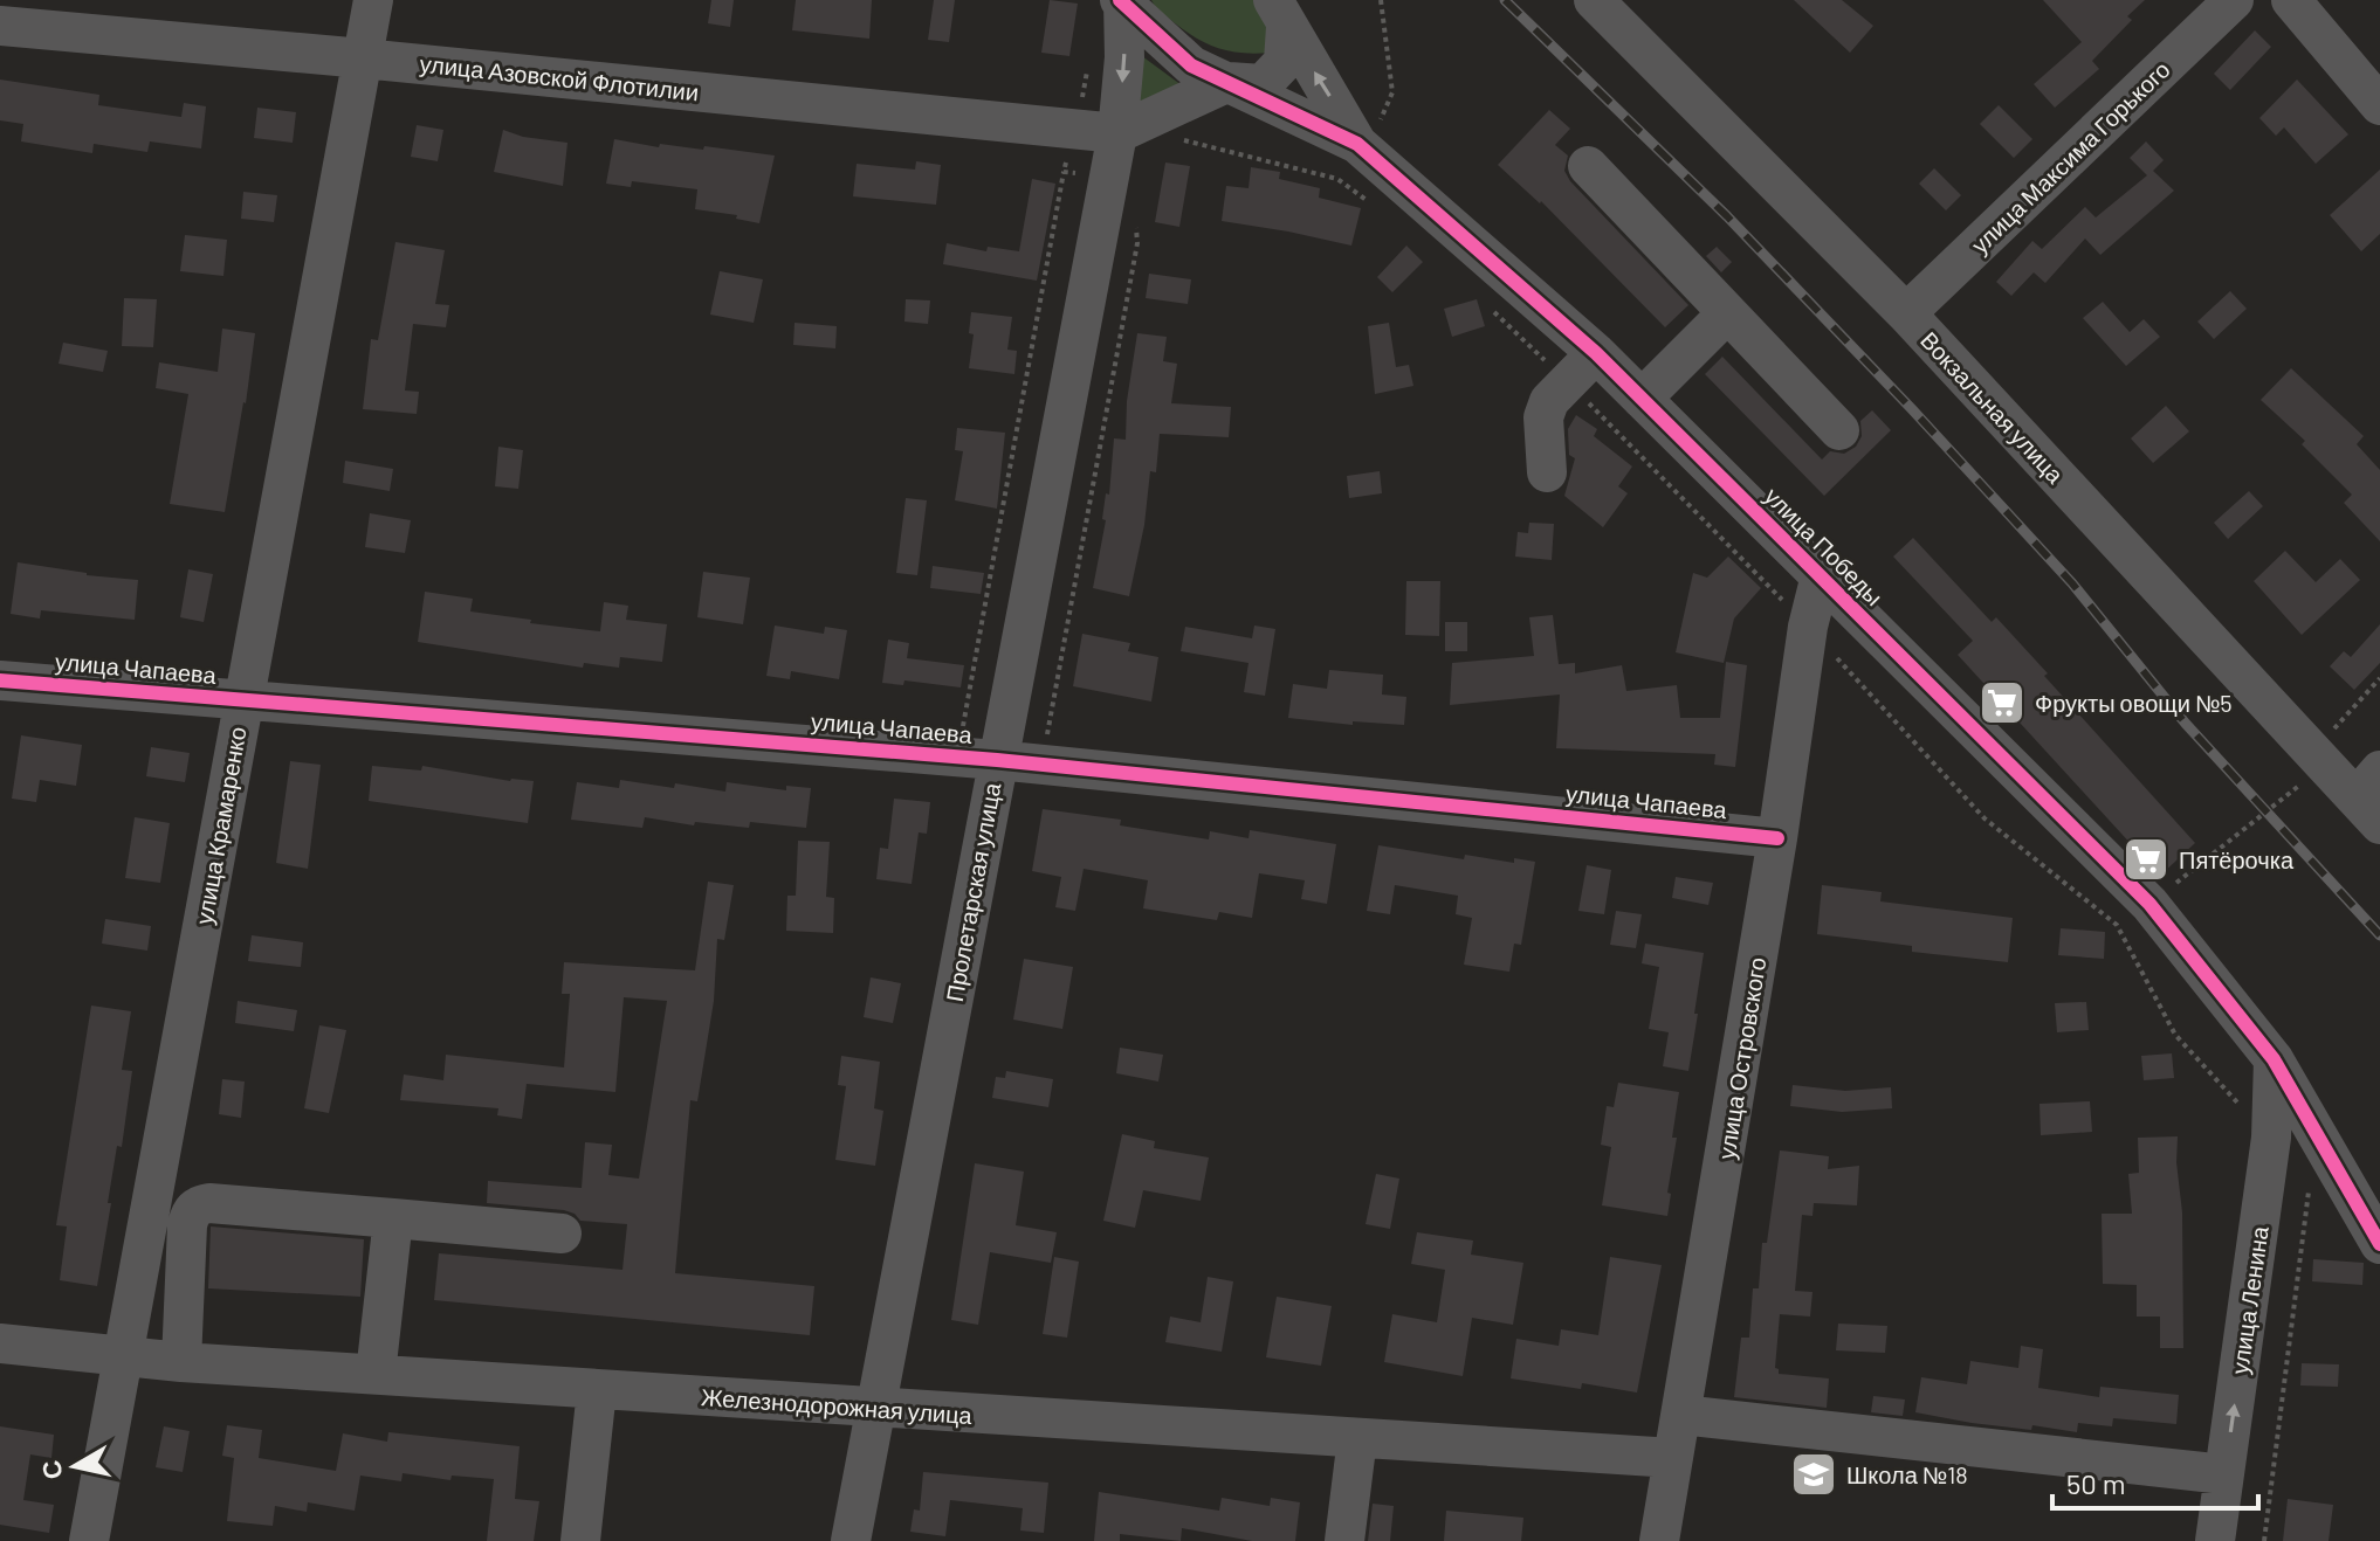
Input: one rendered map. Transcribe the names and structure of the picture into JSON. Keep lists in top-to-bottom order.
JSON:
{
  "streets": {
    "street": [
      "улица Азовской Флотилии",
      "улица Максима Горького",
      "Вокзальная улица",
      "улица Победы",
      "улица Чапаева",
      "улица Крамаренко",
      "Пролетарская улица",
      "улица Островского",
      "улица Ленина",
      "Железнодорожная улица"
    ]
  },
  "crossings": [
    ["улица Азовской Флотилии", "улица Крамаренко"],
    ["улица Азовской Флотилии", "Пролетарская улица"],
    ["улица Максима Горького", "Вокзальная улица"],
    ["улица Победы", "Пролетарская улица"],
    ["улица Победы", "улица Островского"],
    ["улица Победы", "улица Ленина"],
    ["улица Чапаева", "улица Крамаренко"],
    ["улица Чапаева", "Пролетарская улица"],
    ["улица Чапаева", "улица Островского"],
    ["улица Крамаренко", "Железнодорожная улица"],
    ["Пролетарская улица", "Железнодорожная улица"],
    ["улица Островского", "Железнодорожная улица"]
  ],
  "one_way": ["улица Ленина"],
  "places": {
    "supermarket": ["Фрукты овощи №5", "Пятёрочка"],
    "school or university": ["Школа №18"]
  },
  "scale_bar": "50 m",
  "north": "left"
}
